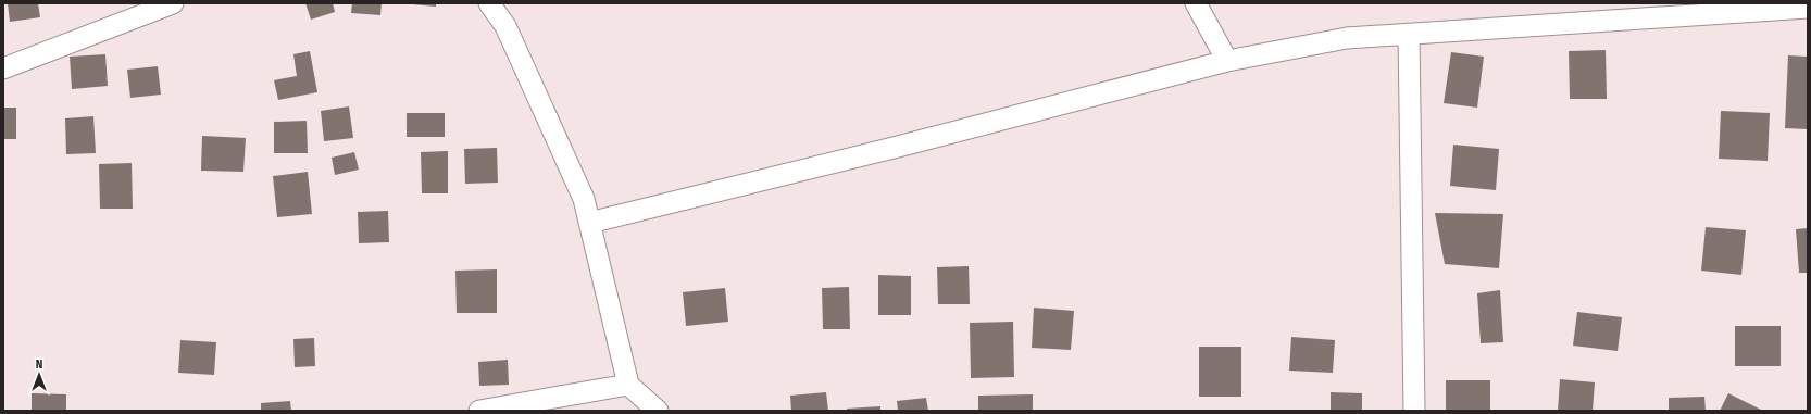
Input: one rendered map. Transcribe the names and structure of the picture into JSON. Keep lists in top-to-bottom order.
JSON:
{
  "north": "top"
}
